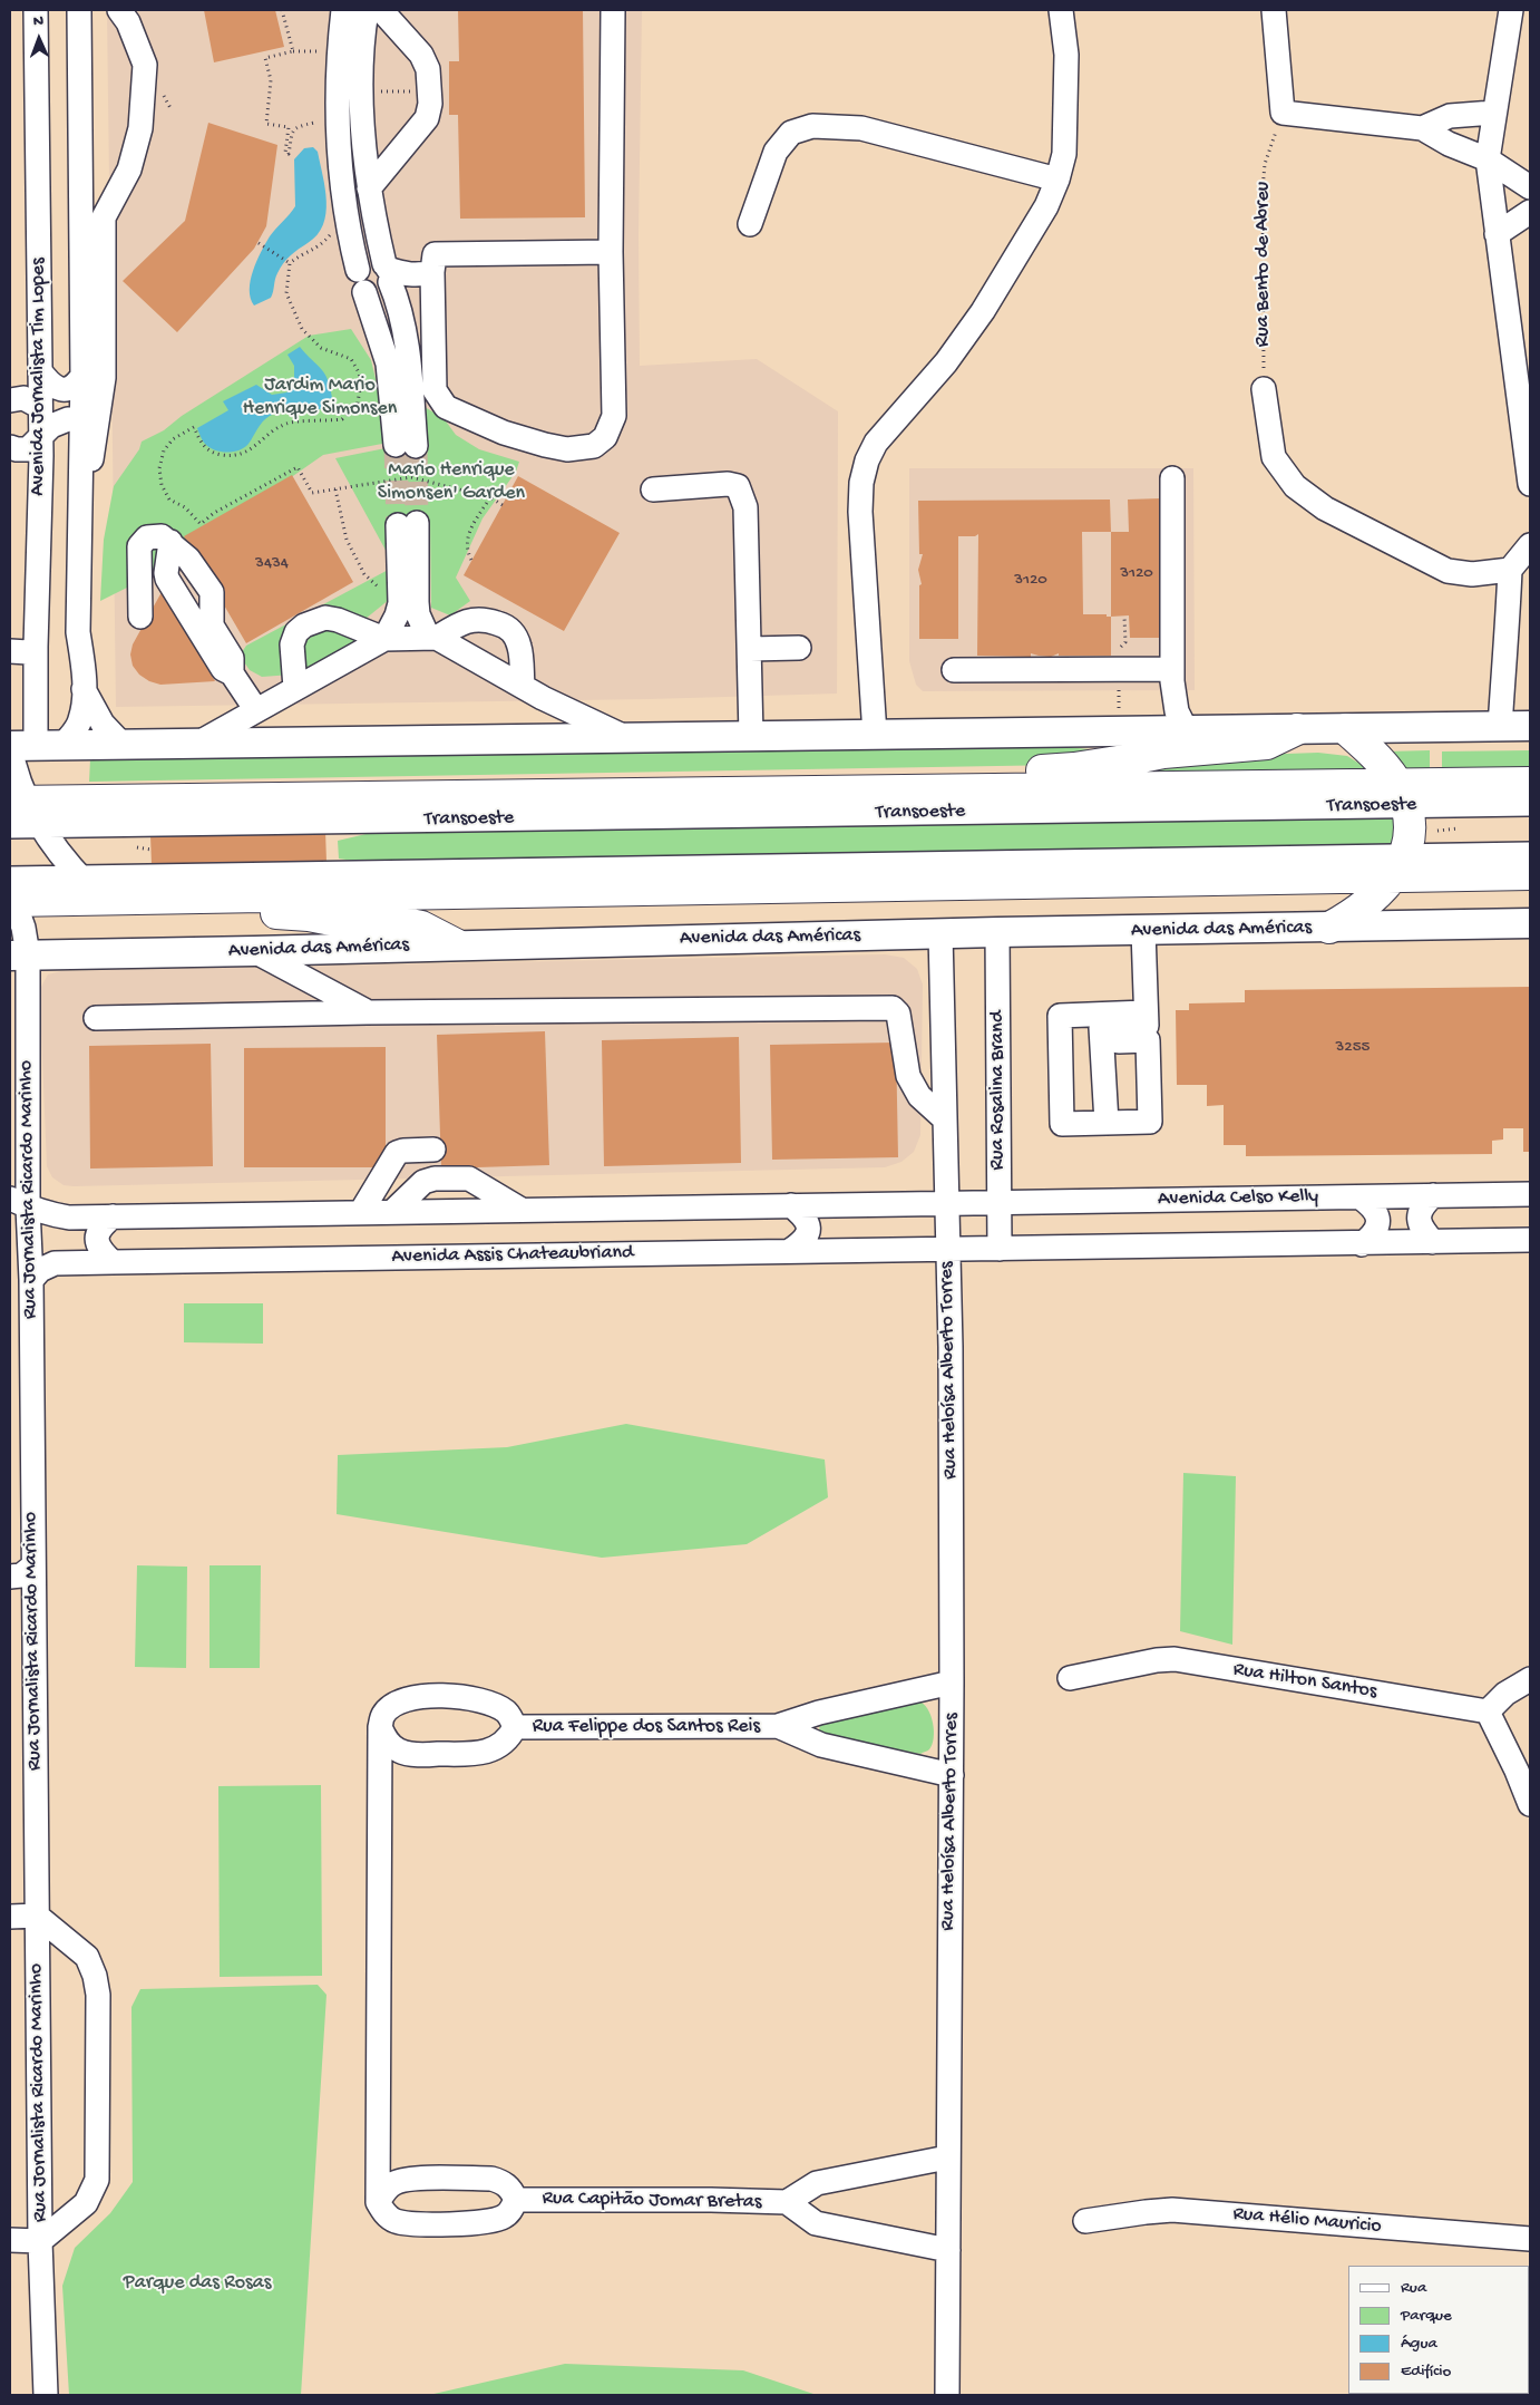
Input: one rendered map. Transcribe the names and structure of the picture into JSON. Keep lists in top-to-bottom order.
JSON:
{
  "streets": {
    "main road": ["Avenida das Américas"],
    "street": [
      "Avenida Jornalista Tim Lopes",
      "Transoeste",
      "Rua Rosalina Brand",
      "Rua Jornalista Ricardo Marinho",
      "Avenida Celso Kelly",
      "Avenida Assis Chateaubriand",
      "Rua Heloísa Alberto Torres",
      "Rua Hilton Santos",
      "Rua Felippe dos Santos Reis",
      "Rua Capitão Jomar Bretas",
      "Rua Hélio Mauricio"
    ],
    "path": ["Rua Bento de Abreu"]
  },
  "crossings": [
    ["Avenida Jornalista Tim Lopes", "Transoeste"],
    ["Avenida das Américas", "Rua Rosalina Brand"],
    ["Avenida das Américas", "Rua Jornalista Ricardo Marinho"],
    ["Rua Rosalina Brand", "Avenida Celso Kelly"],
    ["Rua Rosalina Brand", "Avenida Assis Chateaubriand"],
    ["Rua Jornalista Ricardo Marinho", "Avenida Assis Chateaubriand"],
    ["Avenida Assis Chateaubriand", "Rua Heloísa Alberto Torres"],
    ["Rua Heloísa Alberto Torres", "Rua Felippe dos Santos Reis"],
    ["Rua Heloísa Alberto Torres", "Rua Capitão Jomar Bretas"]
  ],
  "parks": ["Jardim Mario Henrique Simonsen", "Mario Henrique Simonsen' Garden", "Parque das Rosas"],
  "house_numbers": [
    "3434",
    "3120",
    "3120",
    "3255"
  ],
  "legend": [
    "Rua",
    "Parque",
    "Água",
    "Edifício"
  ],
  "north": "top"
}
